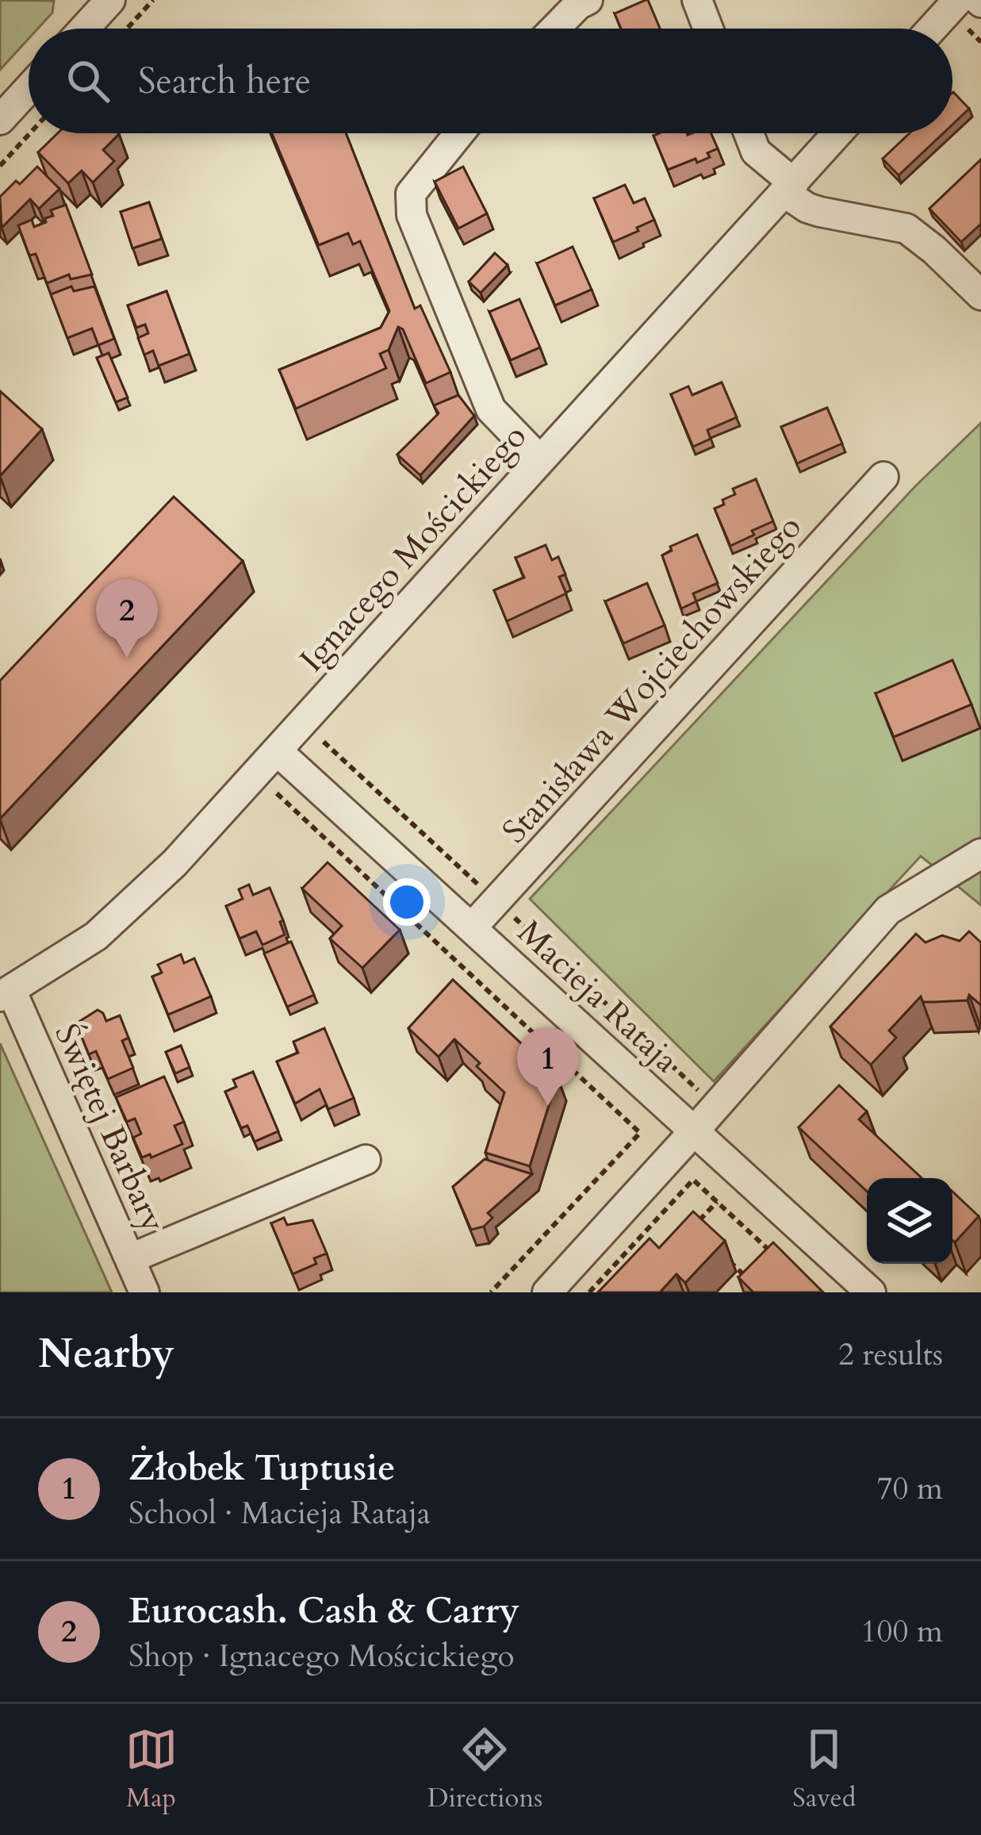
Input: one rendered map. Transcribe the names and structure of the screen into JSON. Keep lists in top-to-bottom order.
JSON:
{
  "streets": {
    "street": [
      "Ignacego Mościckiego",
      "Stanisława Wojciechowskiego",
      "Macieja Rataja",
      "Świętej Barbary"
    ]
  },
  "crossings": [
    ["Ignacego Mościckiego", "Macieja Rataja"],
    ["Ignacego Mościckiego", "Świętej Barbary"],
    ["Stanisława Wojciechowskiego", "Macieja Rataja"]
  ],
  "page": {
    "search": "Search here",
    "pins": ["2", "1"],
    "heading": ["Nearby", "2 results"],
    "list": [
      {
        "mark": "1",
        "name": "Żłobek Tuptusie",
        "note": "School · Macieja Rataja",
        "value": "70 m"
      },
      {
        "mark": "2",
        "name": "Eurocash. Cash & Carry",
        "note": "Shop · Ignacego Mościckiego",
        "value": "100 m"
      }
    ],
    "nav": ["Map", "Directions", "Saved"]
  }
}
